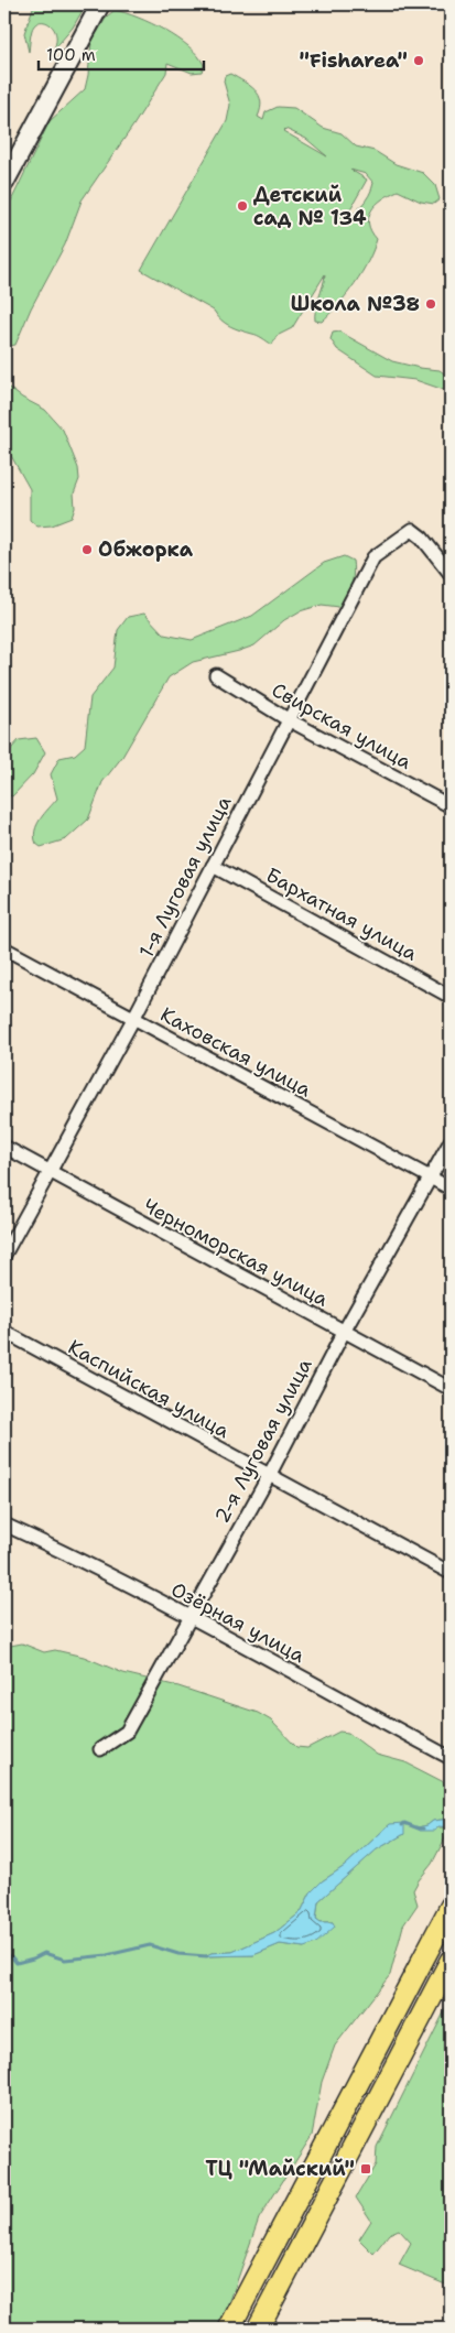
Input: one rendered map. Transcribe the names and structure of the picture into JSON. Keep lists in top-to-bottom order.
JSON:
{
  "streets": {
    "street": [
      "Свирская улица",
      "1-я Луговая улица",
      "Бархатная улица",
      "Каховская улица",
      "Черноморская улица",
      "Каспийская улица",
      "2-я Луговая улица",
      "Озёрная улица"
    ]
  },
  "crossings": [
    ["Свирская улица", "1-я Луговая улица"],
    ["1-я Луговая улица", "Бархатная улица"],
    ["1-я Луговая улица", "Каховская улица"],
    ["1-я Луговая улица", "Черноморская улица"],
    ["Каховская улица", "2-я Луговая улица"],
    ["Черноморская улица", "2-я Луговая улица"],
    ["Каспийская улица", "2-я Луговая улица"],
    ["2-я Луговая улица", "Озёрная улица"]
  ],
  "places": {
    "other": [
      "\"Fisharea\"",
      "Детский сад № 134",
      "Школа №38",
      "Обжорка"
    ],
    "transit": ["ТЦ \"Майский\""]
  },
  "scale_bar": "100 m"
}
